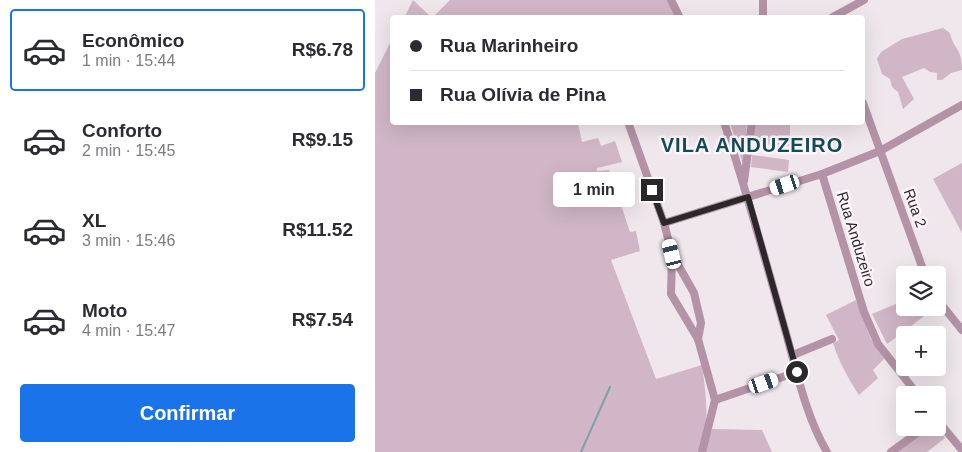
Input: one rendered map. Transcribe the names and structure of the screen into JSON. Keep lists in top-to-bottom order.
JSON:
{
  "streets": {
    "street": ["Rua 2", "Rua Anduzeiro"]
  },
  "districts": ["VILA ANDUZEIRO"],
  "page": {
    "list": [
      {
        "name": "Econômico",
        "note": "1 min · 15:44",
        "value": "R$6.78"
      },
      {
        "name": "Conforto",
        "note": "2 min · 15:45",
        "value": "R$9.15"
      },
      {
        "name": "XL",
        "note": "3 min · 15:46",
        "value": "R$11.52"
      },
      {
        "name": "Moto",
        "note": "4 min · 15:47",
        "value": "R$7.54"
      }
    ],
    "banner": ["Rua Marinheiro", "Rua Olívia de Pina"],
    "bubble": "1 min",
    "map_buttons": ["+", "−"],
    "buttons": "Confirmar"
  }
}
